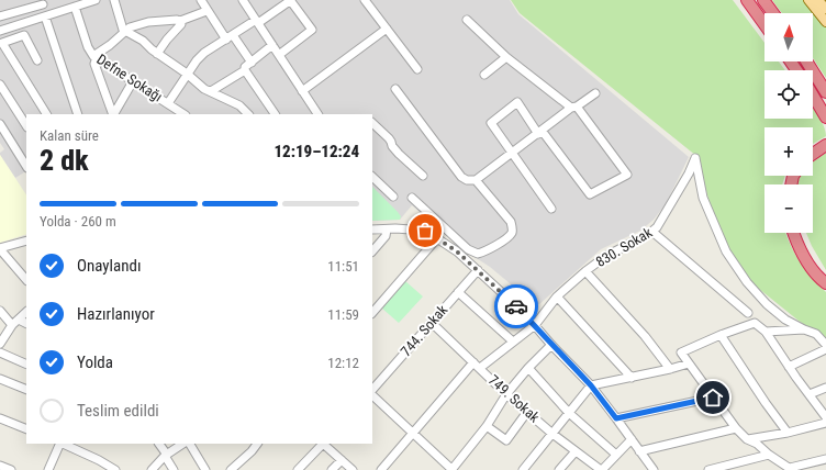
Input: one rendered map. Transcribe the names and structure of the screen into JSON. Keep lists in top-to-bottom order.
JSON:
{
  "streets": {
    "street": [
      "Defne Sokağı",
      "830. Sokak",
      "744. Sokak",
      "749. Sokak"
    ]
  },
  "crossings": [
    ["830. Sokak", "749. Sokak"],
    ["744. Sokak", "749. Sokak"]
  ],
  "north": "top",
  "page": {
    "map_buttons": ["+", "−"],
    "heading": ["2 dk", "Kalan süre", "12:19–12:24"],
    "bar": "Yolda · 260 m",
    "list": [
      ["Onaylandı", "11:51"],
      ["Hazırlanıyor", "11:59"],
      ["Yolda", "12:12"],
      "Teslim edildi"
    ]
  }
}
